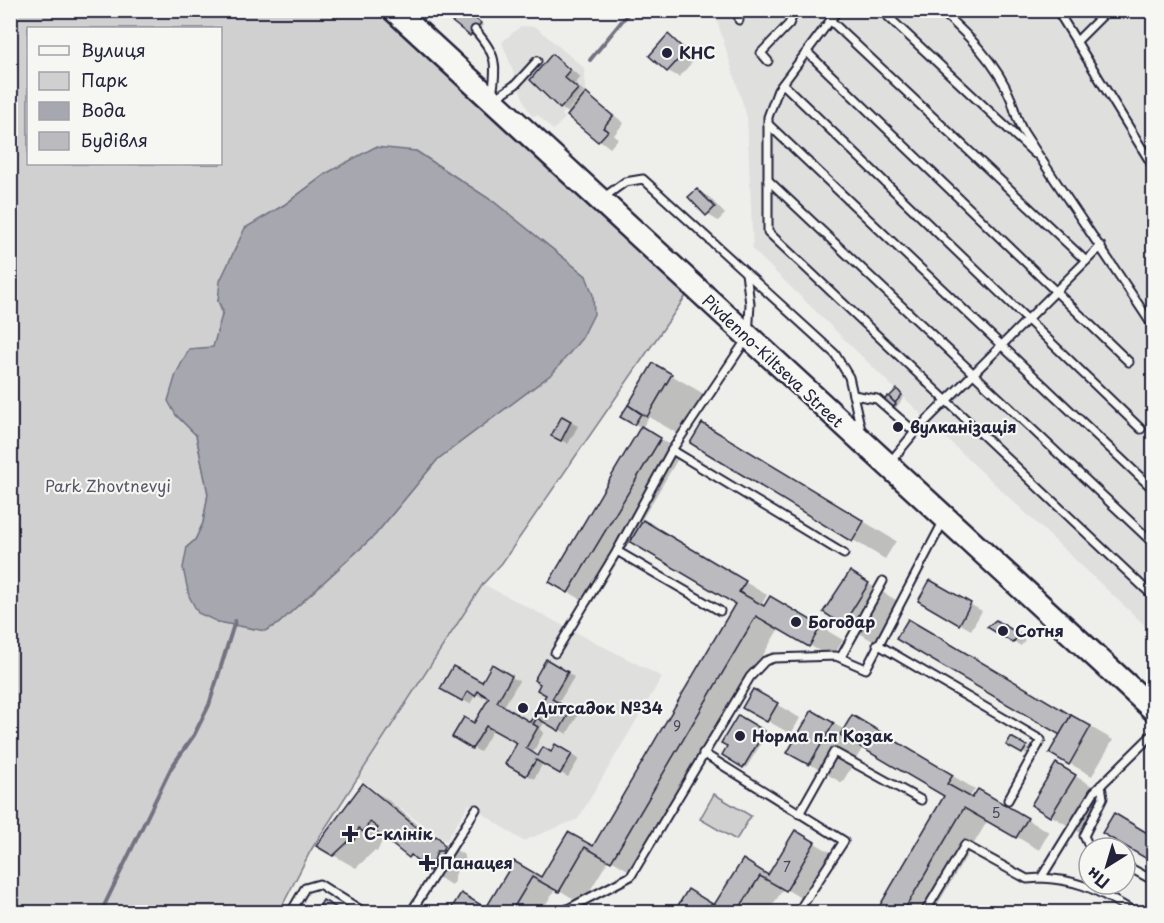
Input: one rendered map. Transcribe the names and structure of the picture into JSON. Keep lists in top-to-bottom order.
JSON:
{
  "streets": {
    "main road": ["Pivdenno-Kiltseva Street"]
  },
  "parks": ["Park Zhovtnevyi"],
  "places": {
    "other": [
      "КНС",
      "вулканізація",
      "Богодар",
      "Сотня",
      "Дитсадок №34",
      "Норма п.п Козак"
    ],
    "health": ["С-клінік", "Панацея"]
  },
  "house_numbers": ["9", "5", "7"],
  "legend": [
    "Вулиця",
    "Парк",
    "Вода",
    "Будівля"
  ],
  "north": "bottom left"
}
